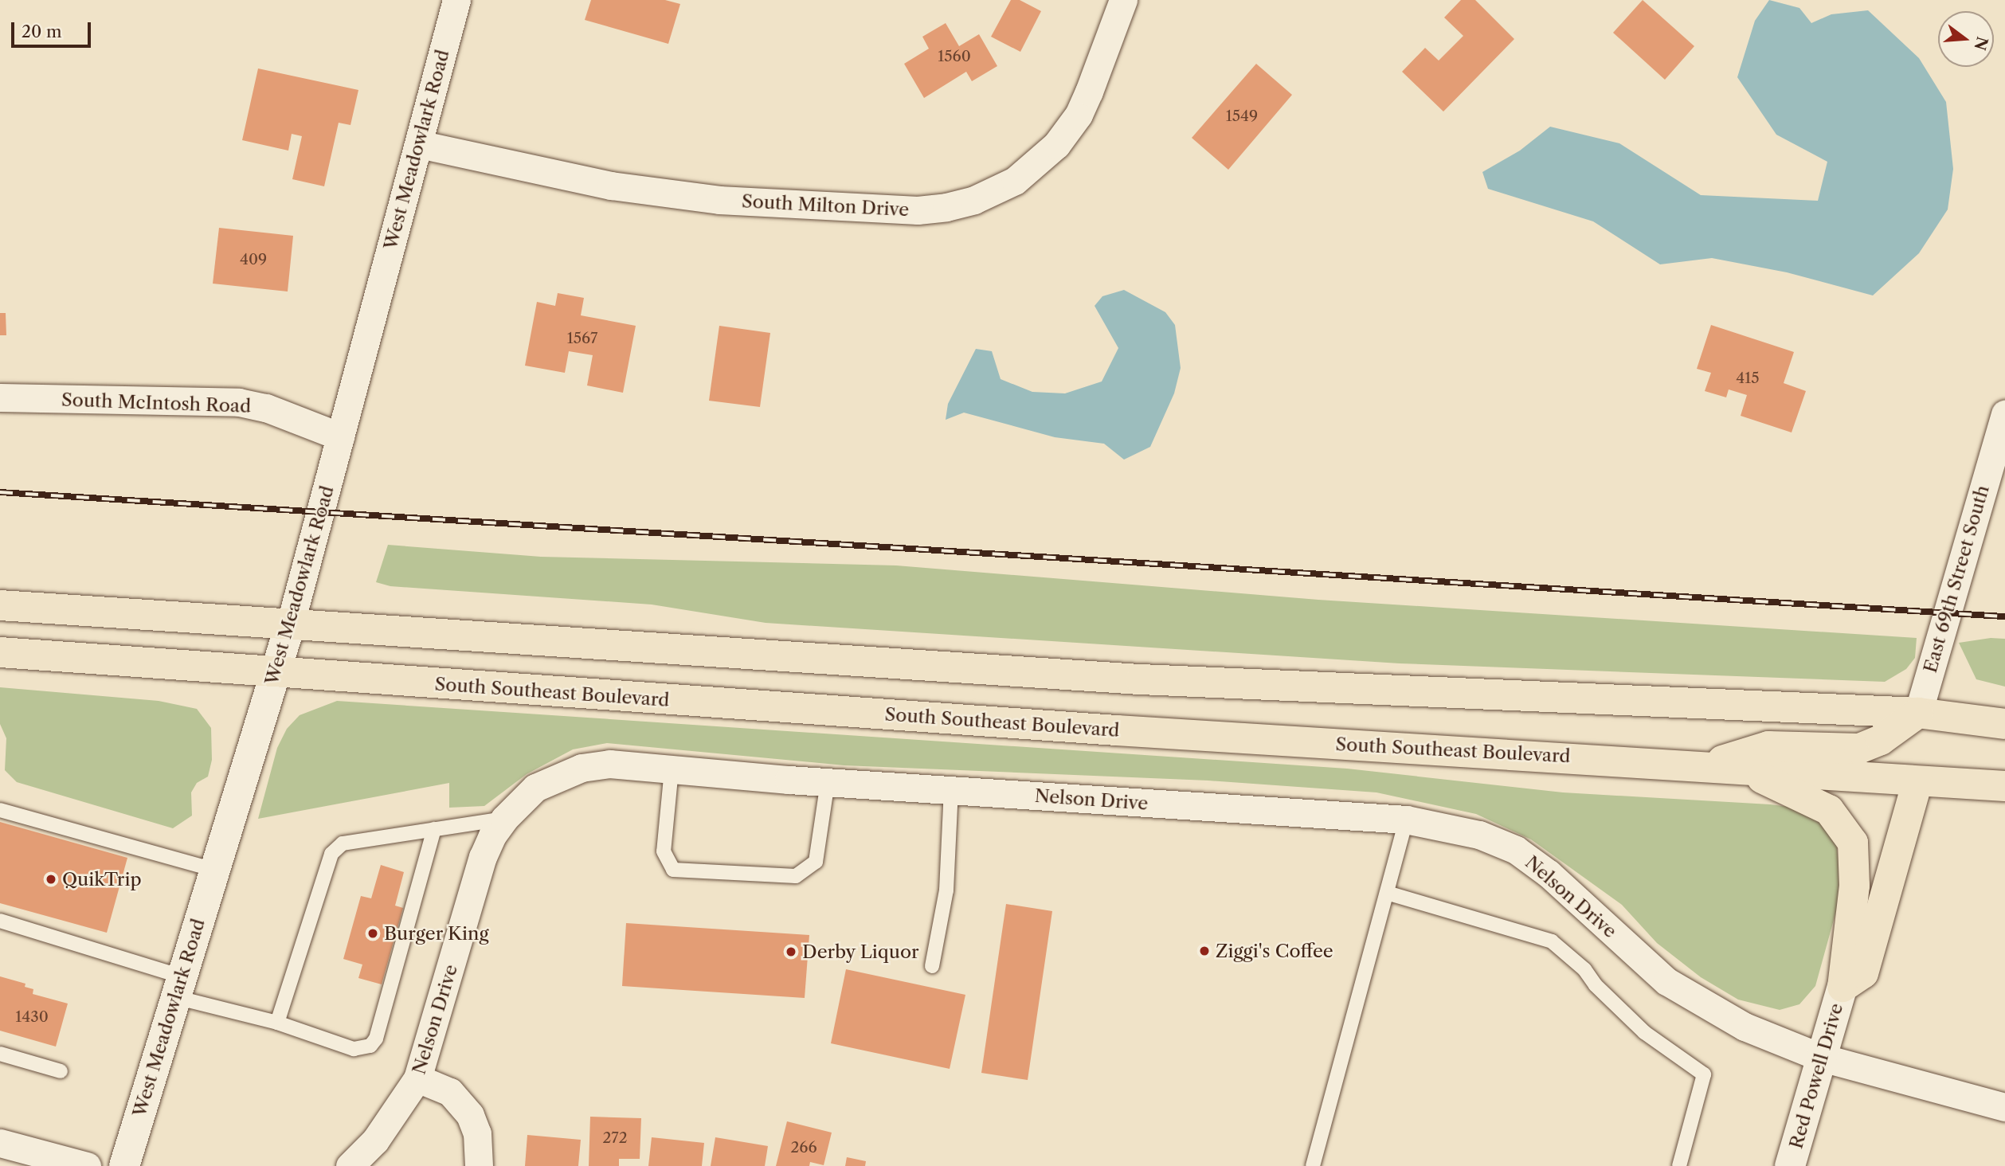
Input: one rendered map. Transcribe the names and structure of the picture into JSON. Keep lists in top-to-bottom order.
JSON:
{
  "streets": {
    "main road": ["West Meadowlark Road", "South Southeast Boulevard", "Red Powell Drive"],
    "street": [
      "South Milton Drive",
      "South McIntosh Road",
      "East 69th Street South",
      "Nelson Drive"
    ]
  },
  "crossings": [
    ["West Meadowlark Road", "South Milton Drive"],
    ["West Meadowlark Road", "South McIntosh Road"],
    ["West Meadowlark Road", "South Southeast Boulevard"],
    ["Nelson Drive", "Red Powell Drive"]
  ],
  "places": [
    "QuikTrip",
    "Burger King",
    "Ziggi's Coffee",
    "Derby Liquor"
  ],
  "house_numbers": [
    "1560",
    "1549",
    "409",
    "1567",
    "415",
    "1430",
    "272",
    "266"
  ],
  "scale_bar": "20 m",
  "north": "right"
}
